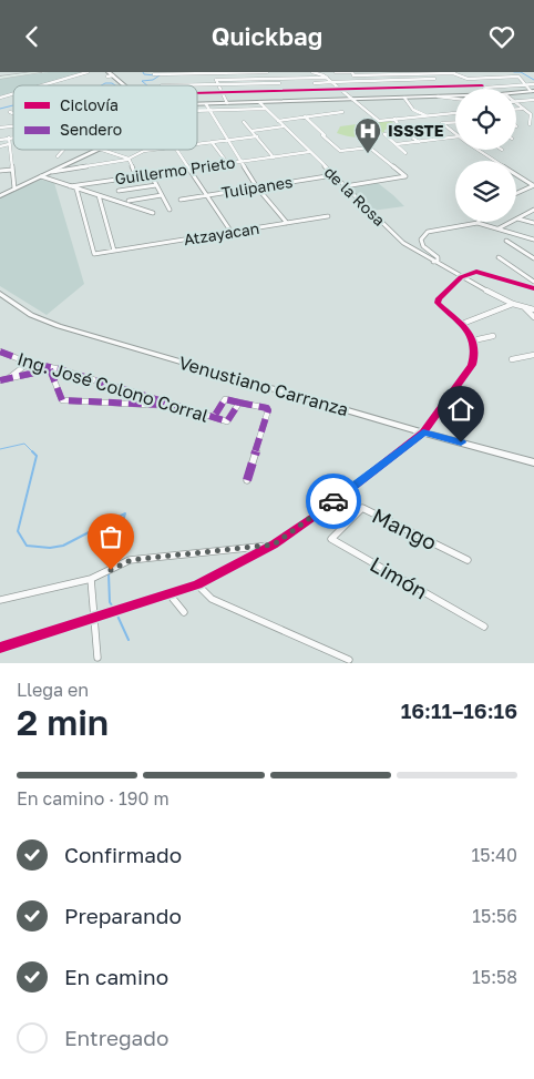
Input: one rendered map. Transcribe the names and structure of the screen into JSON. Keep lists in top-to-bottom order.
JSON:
{
  "streets": {
    "main road": ["Venustiano Carranza"],
    "street": [
      "Guillermo Prieto",
      "Tulipanes",
      "de la Rosa",
      "Atzayacan",
      "Ing. José Colono Corral",
      "Mango",
      "Limón"
    ]
  },
  "crossings": [
    ["Guillermo Prieto", "de la Rosa"],
    ["Tulipanes", "de la Rosa"],
    ["Mango", "Limón"]
  ],
  "places": {
    "hospital": ["ISSSTE"]
  },
  "legend": ["Ciclovía", "Sendero"],
  "page": {
    "header": "Quickbag",
    "heading": ["2 min", "Llega en", "16:11–16:16"],
    "bar": "En camino · 190 m",
    "list": [
      ["Confirmado", "15:40"],
      ["Preparando", "15:56"],
      ["En camino", "15:58"],
      "Entregado"
    ]
  }
}
